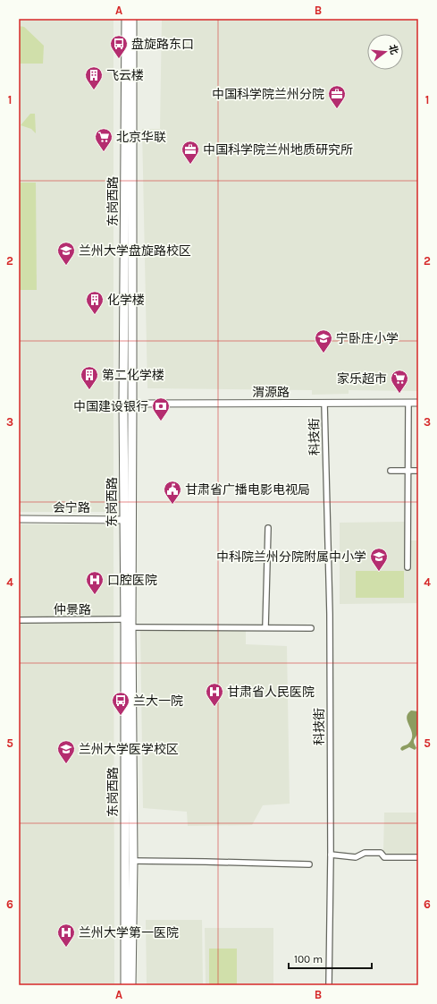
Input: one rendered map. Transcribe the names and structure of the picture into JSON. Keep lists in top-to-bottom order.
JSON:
{
  "streets": {
    "main road": ["东岗西路"],
    "street": [
      "渭源路",
      "科技街",
      "会宁路",
      "仲景路"
    ]
  },
  "crossings": [
    ["东岗西路", "渭源路"],
    ["东岗西路", "会宁路"],
    ["东岗西路", "仲景路"],
    ["渭源路", "科技街"]
  ],
  "places": {
    "bus stop": ["盘旋路东口", "兰大一院"],
    "building": ["飞云楼", "化学楼", "第二化学楼"],
    "office": ["中国科学院兰州分院", "中国科学院兰州地质研究所"],
    "supermarket": ["北京华联", "家乐超市"],
    "school or university": [
      "兰州大学盘旋路校区",
      "宁卧庄小学",
      "中科院兰州分院附属中小学",
      "兰州大学医学校区"
    ],
    "bank": ["中国建设银行"],
    "public building": ["甘肃省广播电影电视局"],
    "hospital": ["口腔医院", "甘肃省人民医院", "兰州大学第一医院"]
  },
  "scale_bar": "100 m",
  "north": "right",
  "grid": {
    "columns": ["A", "B"],
    "rows": [
      "1",
      "2",
      "3",
      "4",
      "5",
      "6"
    ]
  }
}
